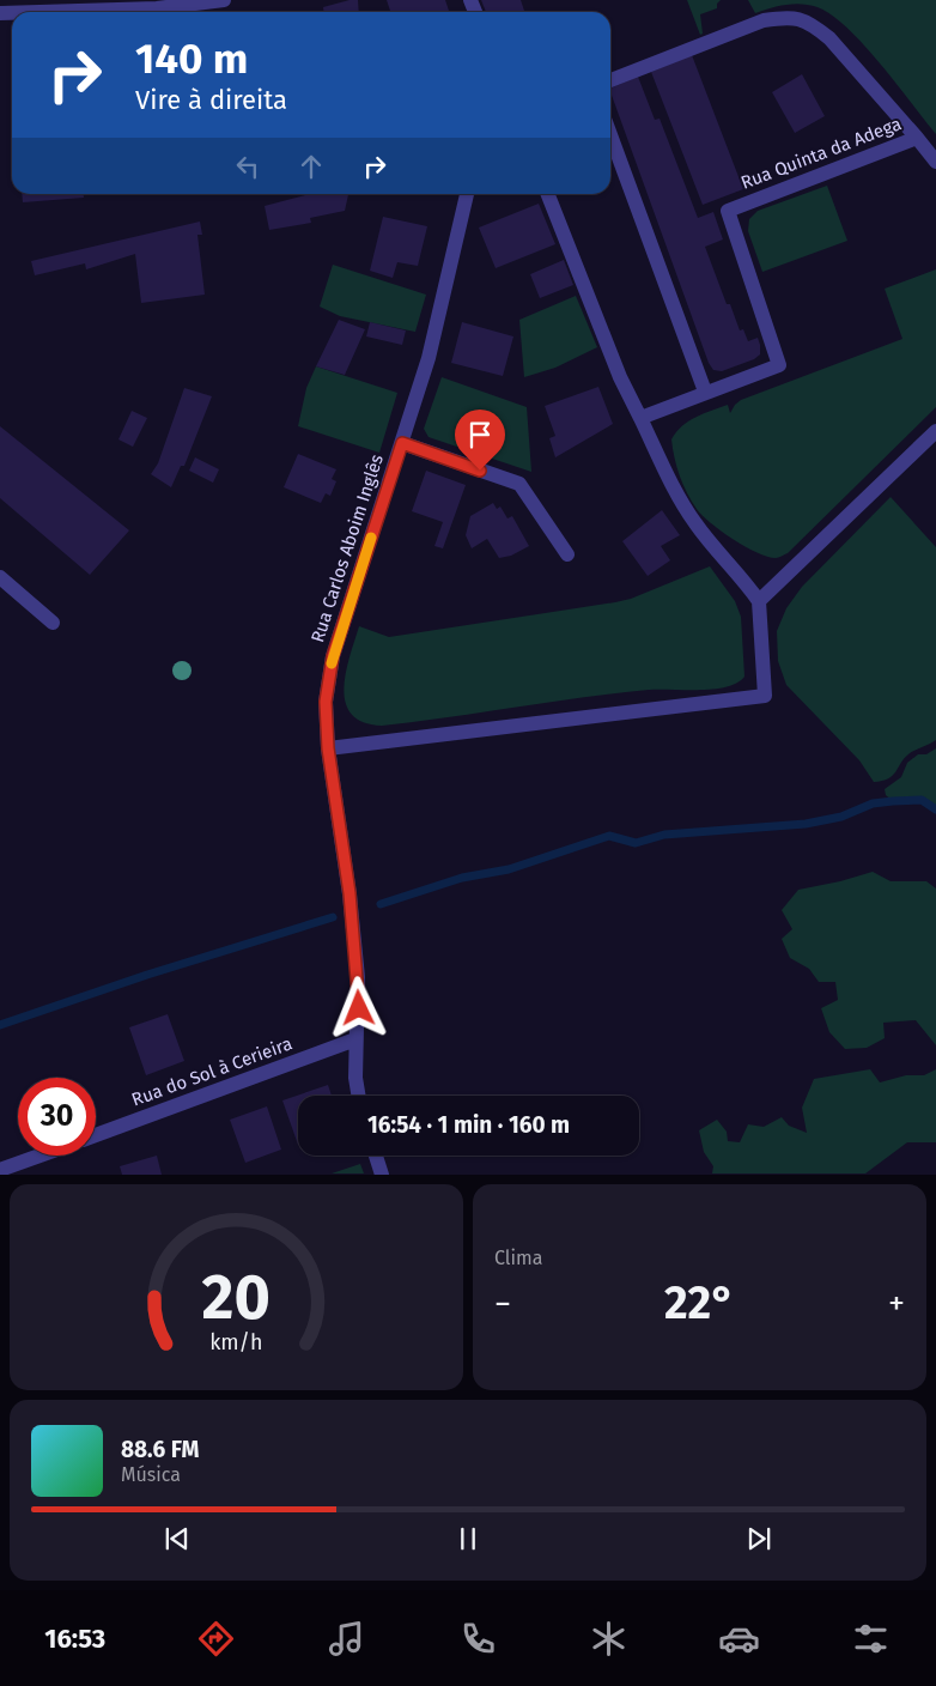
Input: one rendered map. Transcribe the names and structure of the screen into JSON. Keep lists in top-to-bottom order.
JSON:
{
  "streets": {
    "street": ["Rua Quinta da Adega", "Rua Carlos Aboim Inglês", "Rua do Sol à Cerieira"]
  },
  "crossings": [
    ["Rua Carlos Aboim Inglês", "Rua do Sol à Cerieira"]
  ],
  "page": {
    "turn": ["140 m", "Vire à direita"],
    "limit": "30",
    "trip": "16:54 · 1 min · 160 m",
    "tile": "Clima",
    "heat": ["−", "22°", "+"],
    "song": ["88.6 FM", "Música"],
    "tabs": "16:53",
    "gauge": ["20", "km/h"]
  }
}
